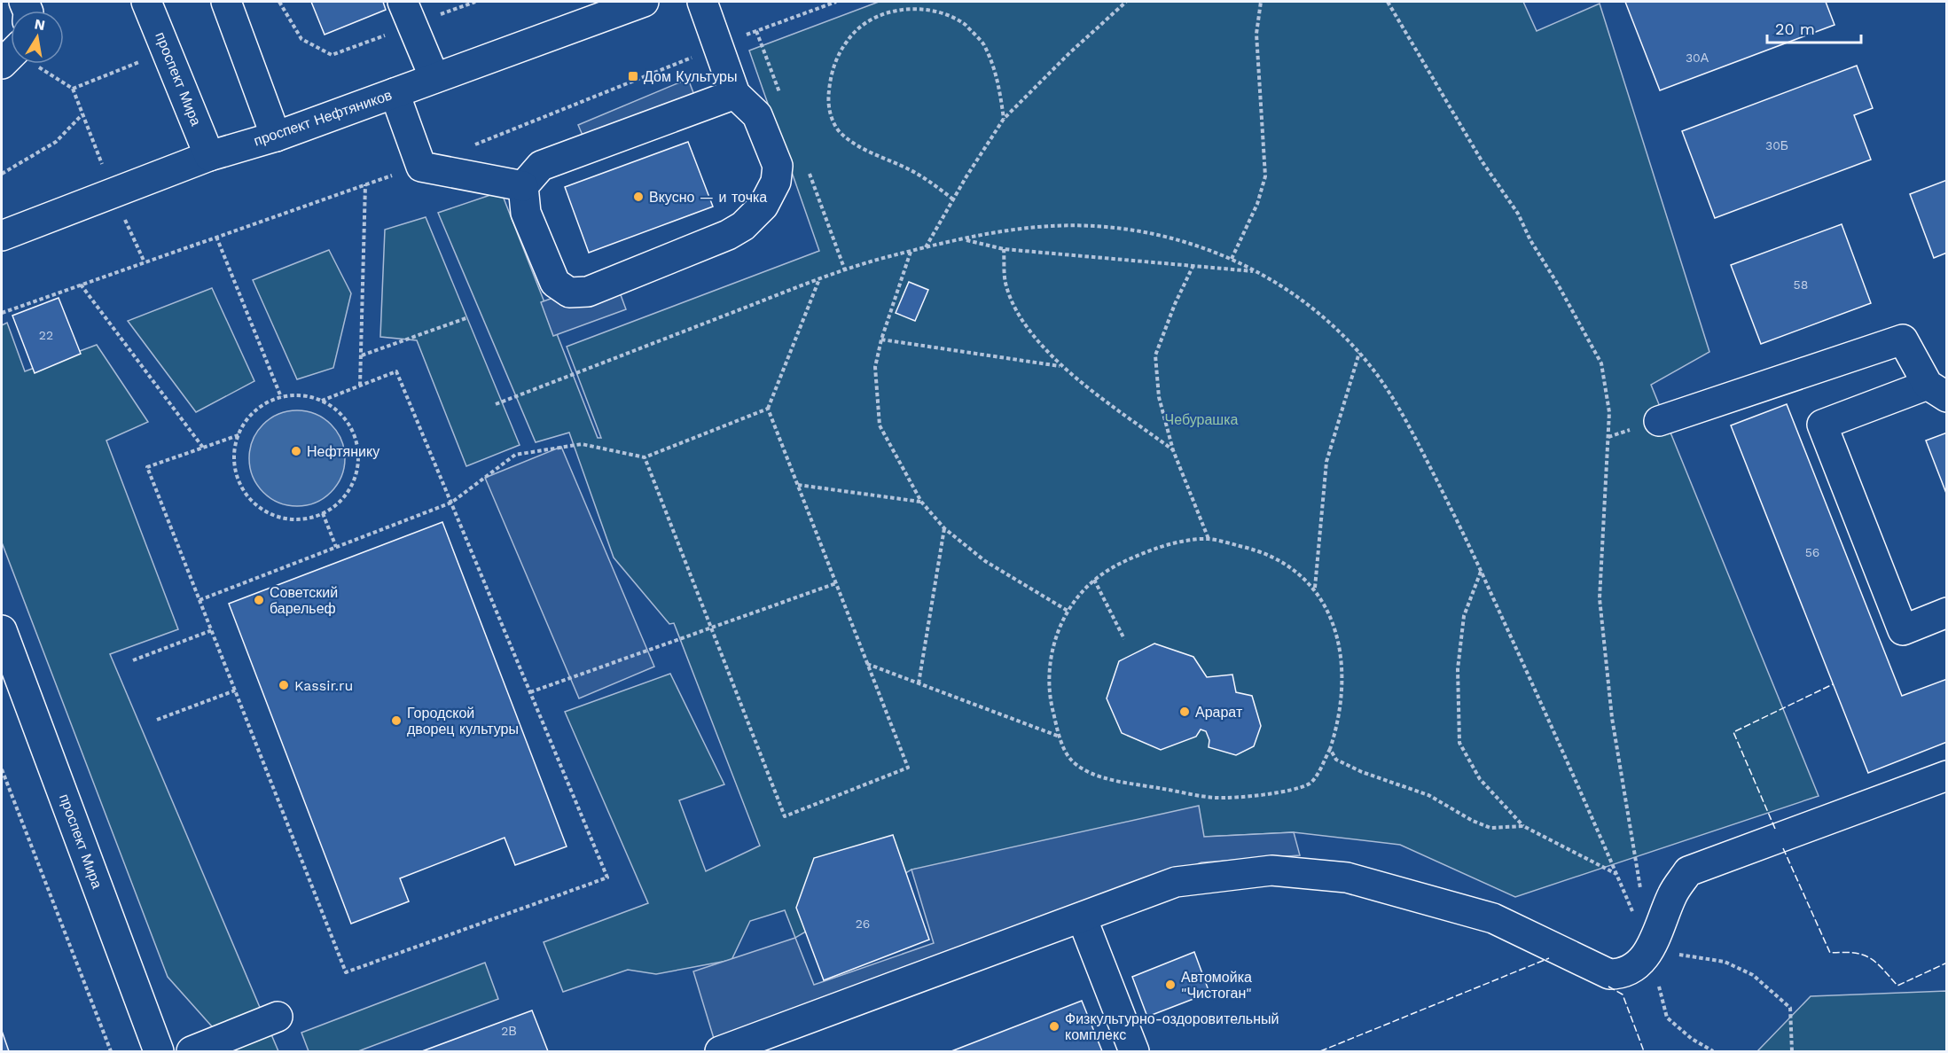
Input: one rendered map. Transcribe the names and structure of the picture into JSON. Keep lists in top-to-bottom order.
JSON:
{
  "streets": {
    "main road": ["проспект Мира", "проспект Нефтяников"]
  },
  "crossings": [
    ["проспект Мира", "проспект Нефтяников"]
  ],
  "parks": ["Чебурашка"],
  "places": {
    "transit": ["Дом Культуры"],
    "other": [
      "Вкусно — и точка",
      "Нефтянику",
      "Советский барельеф",
      "Kassir.ru",
      "Арарат",
      "Городской дворец культуры",
      "Автомойка \"Чистоган\"",
      "Физкультурно-оздоровительный комплекс"
    ]
  },
  "house_numbers": [
    "30А",
    "30Б",
    "58",
    "22",
    "56",
    "26",
    "2В"
  ],
  "scale_bar": "20 m",
  "north": "top"
}
